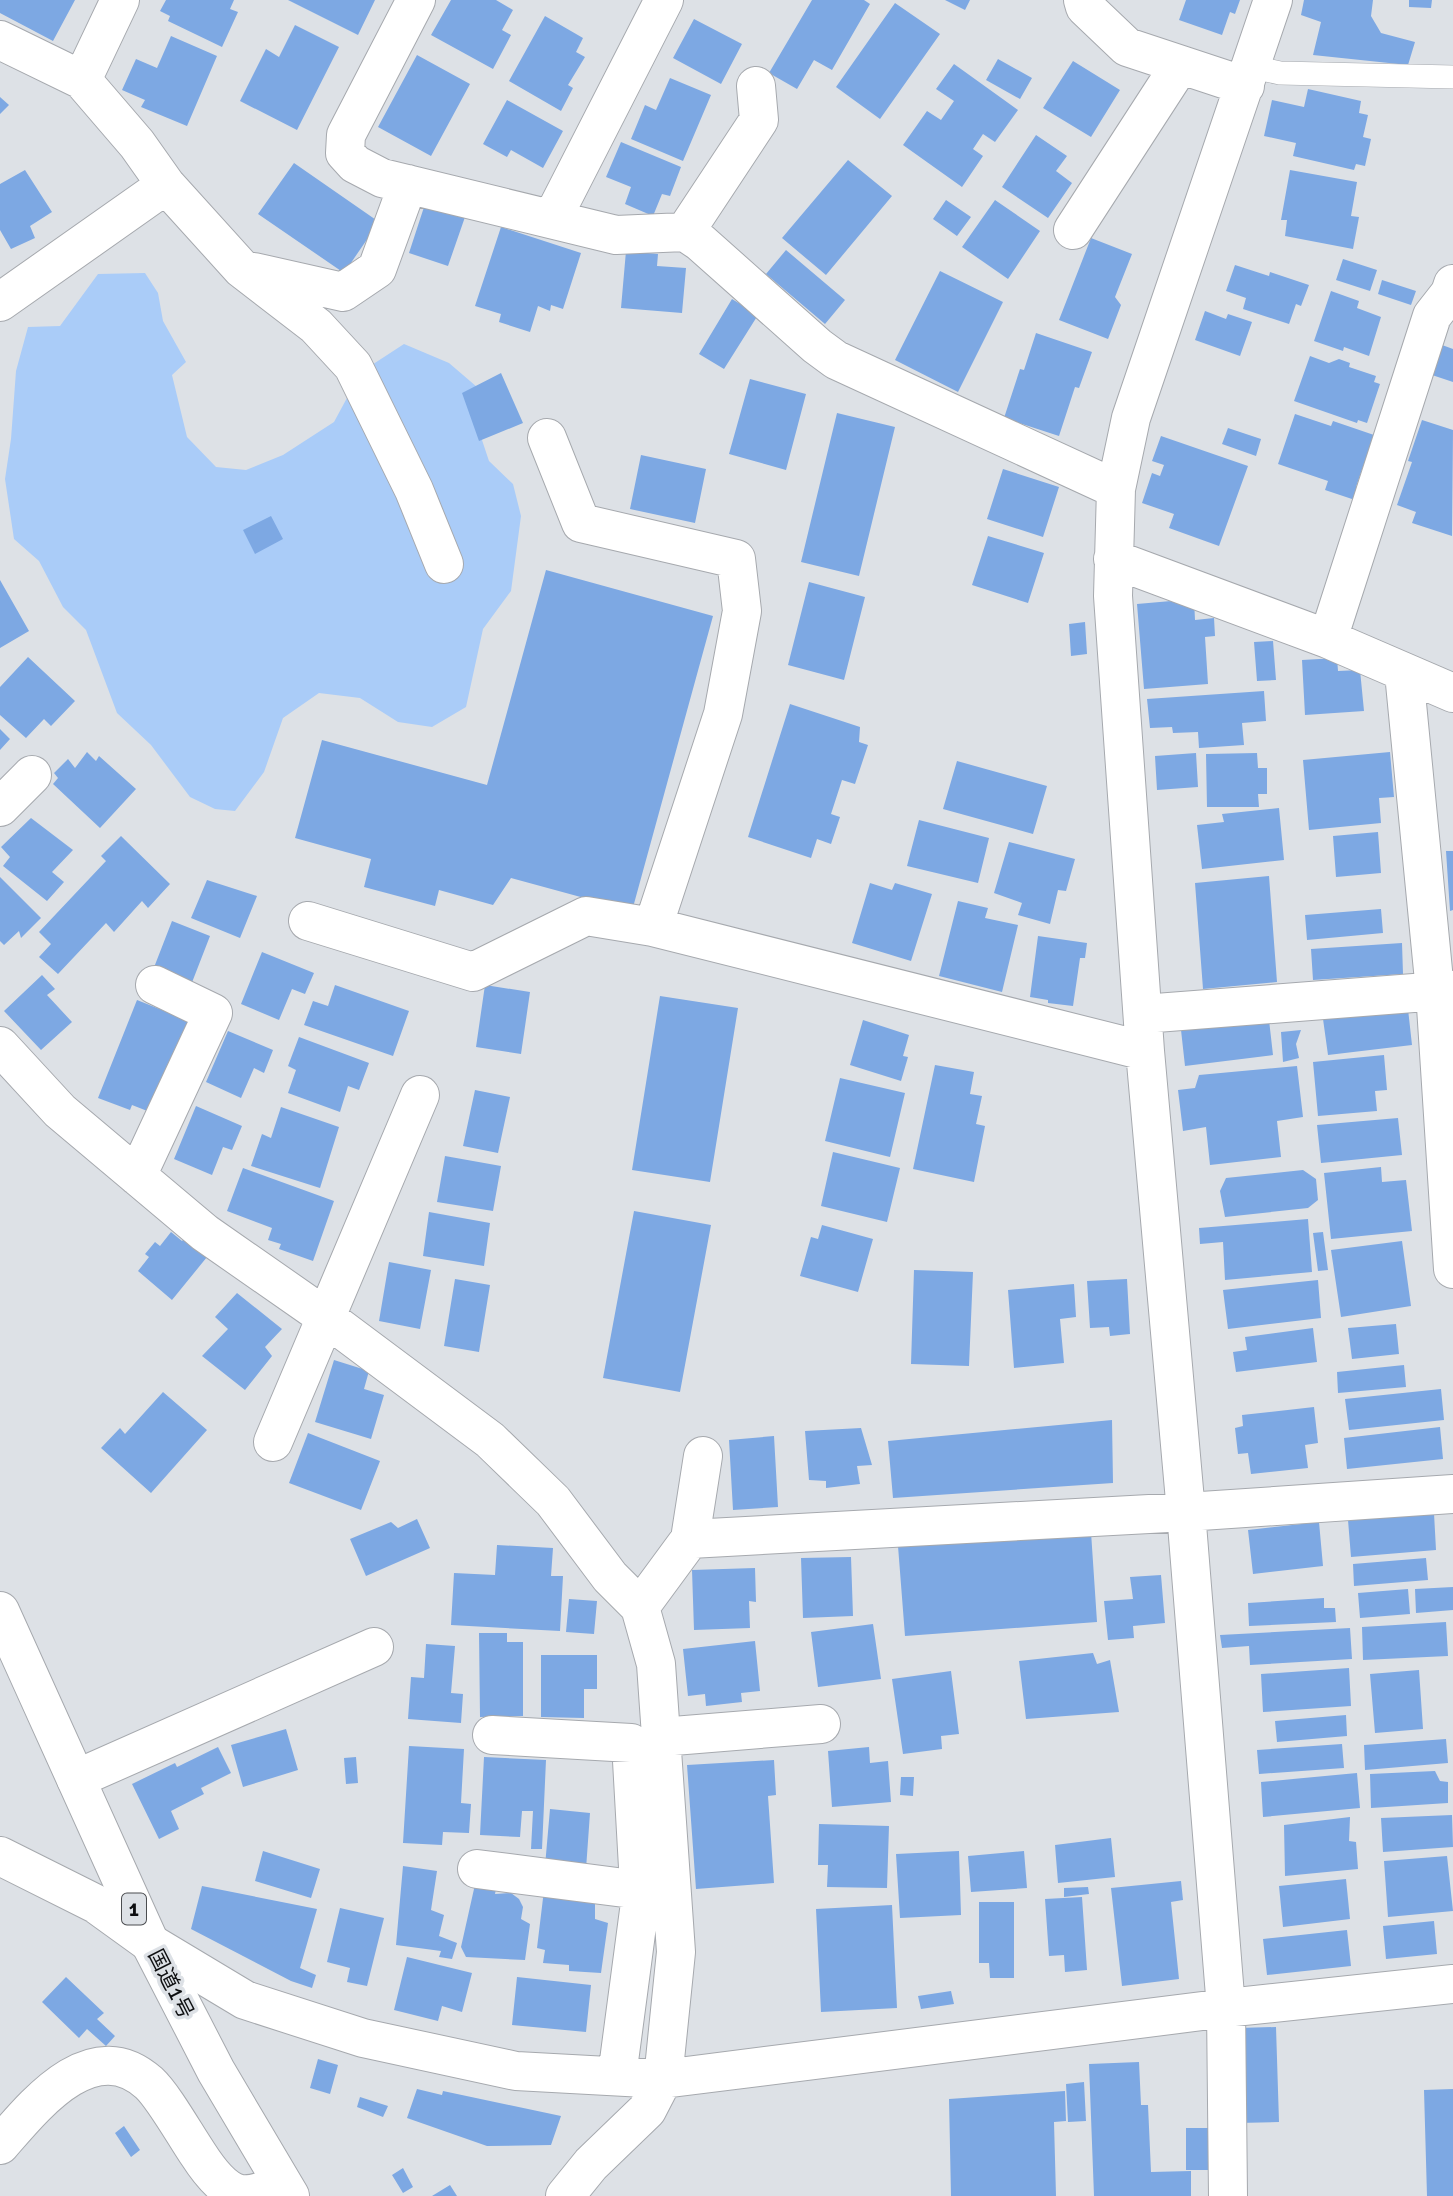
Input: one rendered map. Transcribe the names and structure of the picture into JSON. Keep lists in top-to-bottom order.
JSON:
{
  "streets": {
    "main road": ["1", "国道1号"]
  }
}
